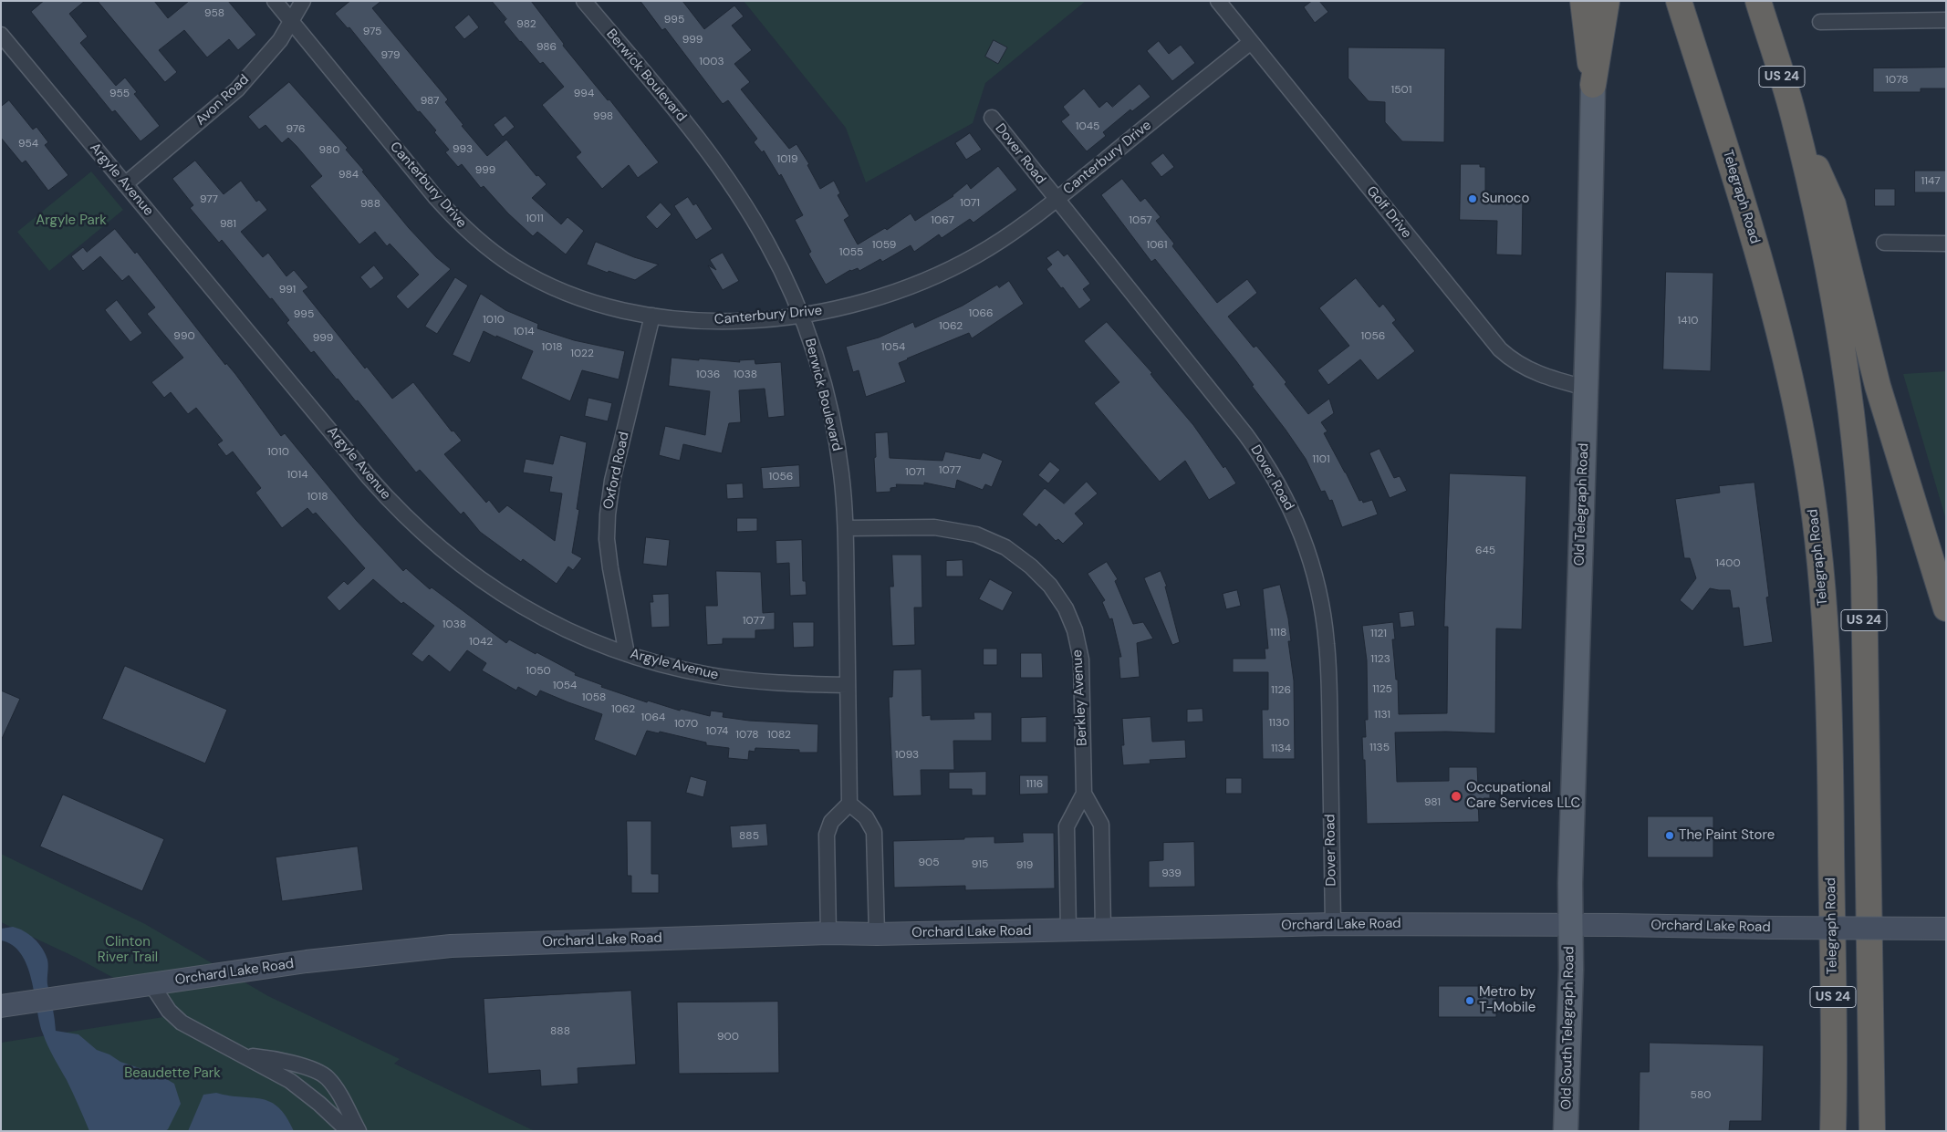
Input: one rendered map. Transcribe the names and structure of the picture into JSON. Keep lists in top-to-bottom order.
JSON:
{
  "streets": {
    "highway": ["US 24", "Telegraph Road"],
    "main road": ["Old Telegraph Road", "Orchard Lake Road", "Old South Telegraph Road"],
    "street": [
      "Berwick Boulevard",
      "Avon Road",
      "Dover Road",
      "Canterbury Drive",
      "Argyle Avenue",
      "Golf Drive",
      "Oxford Road",
      "Berkley Avenue"
    ]
  },
  "crossings": [
    ["Berwick Boulevard", "Canterbury Drive"],
    ["Berwick Boulevard", "Argyle Avenue"],
    ["Berwick Boulevard", "Berkley Avenue"],
    ["Avon Road", "Canterbury Drive"],
    ["Avon Road", "Argyle Avenue"],
    ["Dover Road", "Canterbury Drive"],
    ["Dover Road", "Orchard Lake Road"],
    ["Canterbury Drive", "Golf Drive"],
    ["Canterbury Drive", "Oxford Road"],
    ["Argyle Avenue", "Oxford Road"],
    ["Golf Drive", "Old Telegraph Road"],
    ["Old Telegraph Road", "Orchard Lake Road"],
    ["Old Telegraph Road", "Old South Telegraph Road"],
    ["Berkley Avenue", "Orchard Lake Road"],
    ["Orchard Lake Road", "Old South Telegraph Road"]
  ],
  "parks": ["Argyle Park", "Clinton River Trail", "Beaudette Park"],
  "places": [
    "Sunoco",
    "Occupational Care Services LLC",
    "The Paint Store",
    "Metro by T-Mobile"
  ],
  "house_numbers": [
    "958",
    "995",
    "982",
    "975",
    "999",
    "986",
    "979",
    "1003",
    "1078",
    "1501",
    "955",
    "994",
    "987",
    "998",
    "1045",
    "976",
    "954",
    "993",
    "980",
    "1019",
    "999",
    "984",
    "1147",
    "977",
    "1071",
    "988",
    "1011",
    "1067",
    "1057",
    "981",
    "1059",
    "1061",
    "1055",
    "991",
    "1066",
    "995",
    "1010",
    "1410",
    "1062",
    "1014",
    "990",
    "1056",
    "999",
    "1018",
    "1054",
    "1022",
    "1036",
    "1038",
    "1010",
    "1101",
    "1077",
    "1071",
    "1014",
    "1056",
    "1018",
    "645",
    "1400",
    "1077",
    "1038",
    "1118",
    "1121",
    "1042",
    "1123",
    "1050",
    "1054",
    "1125",
    "1126",
    "1058",
    "1062",
    "1131",
    "1064",
    "1130",
    "1070",
    "1074",
    "1078",
    "1082",
    "1135",
    "1134",
    "1093",
    "1116",
    "981",
    "885",
    "905",
    "915",
    "919",
    "939",
    "888",
    "900",
    "580"
  ]
}
